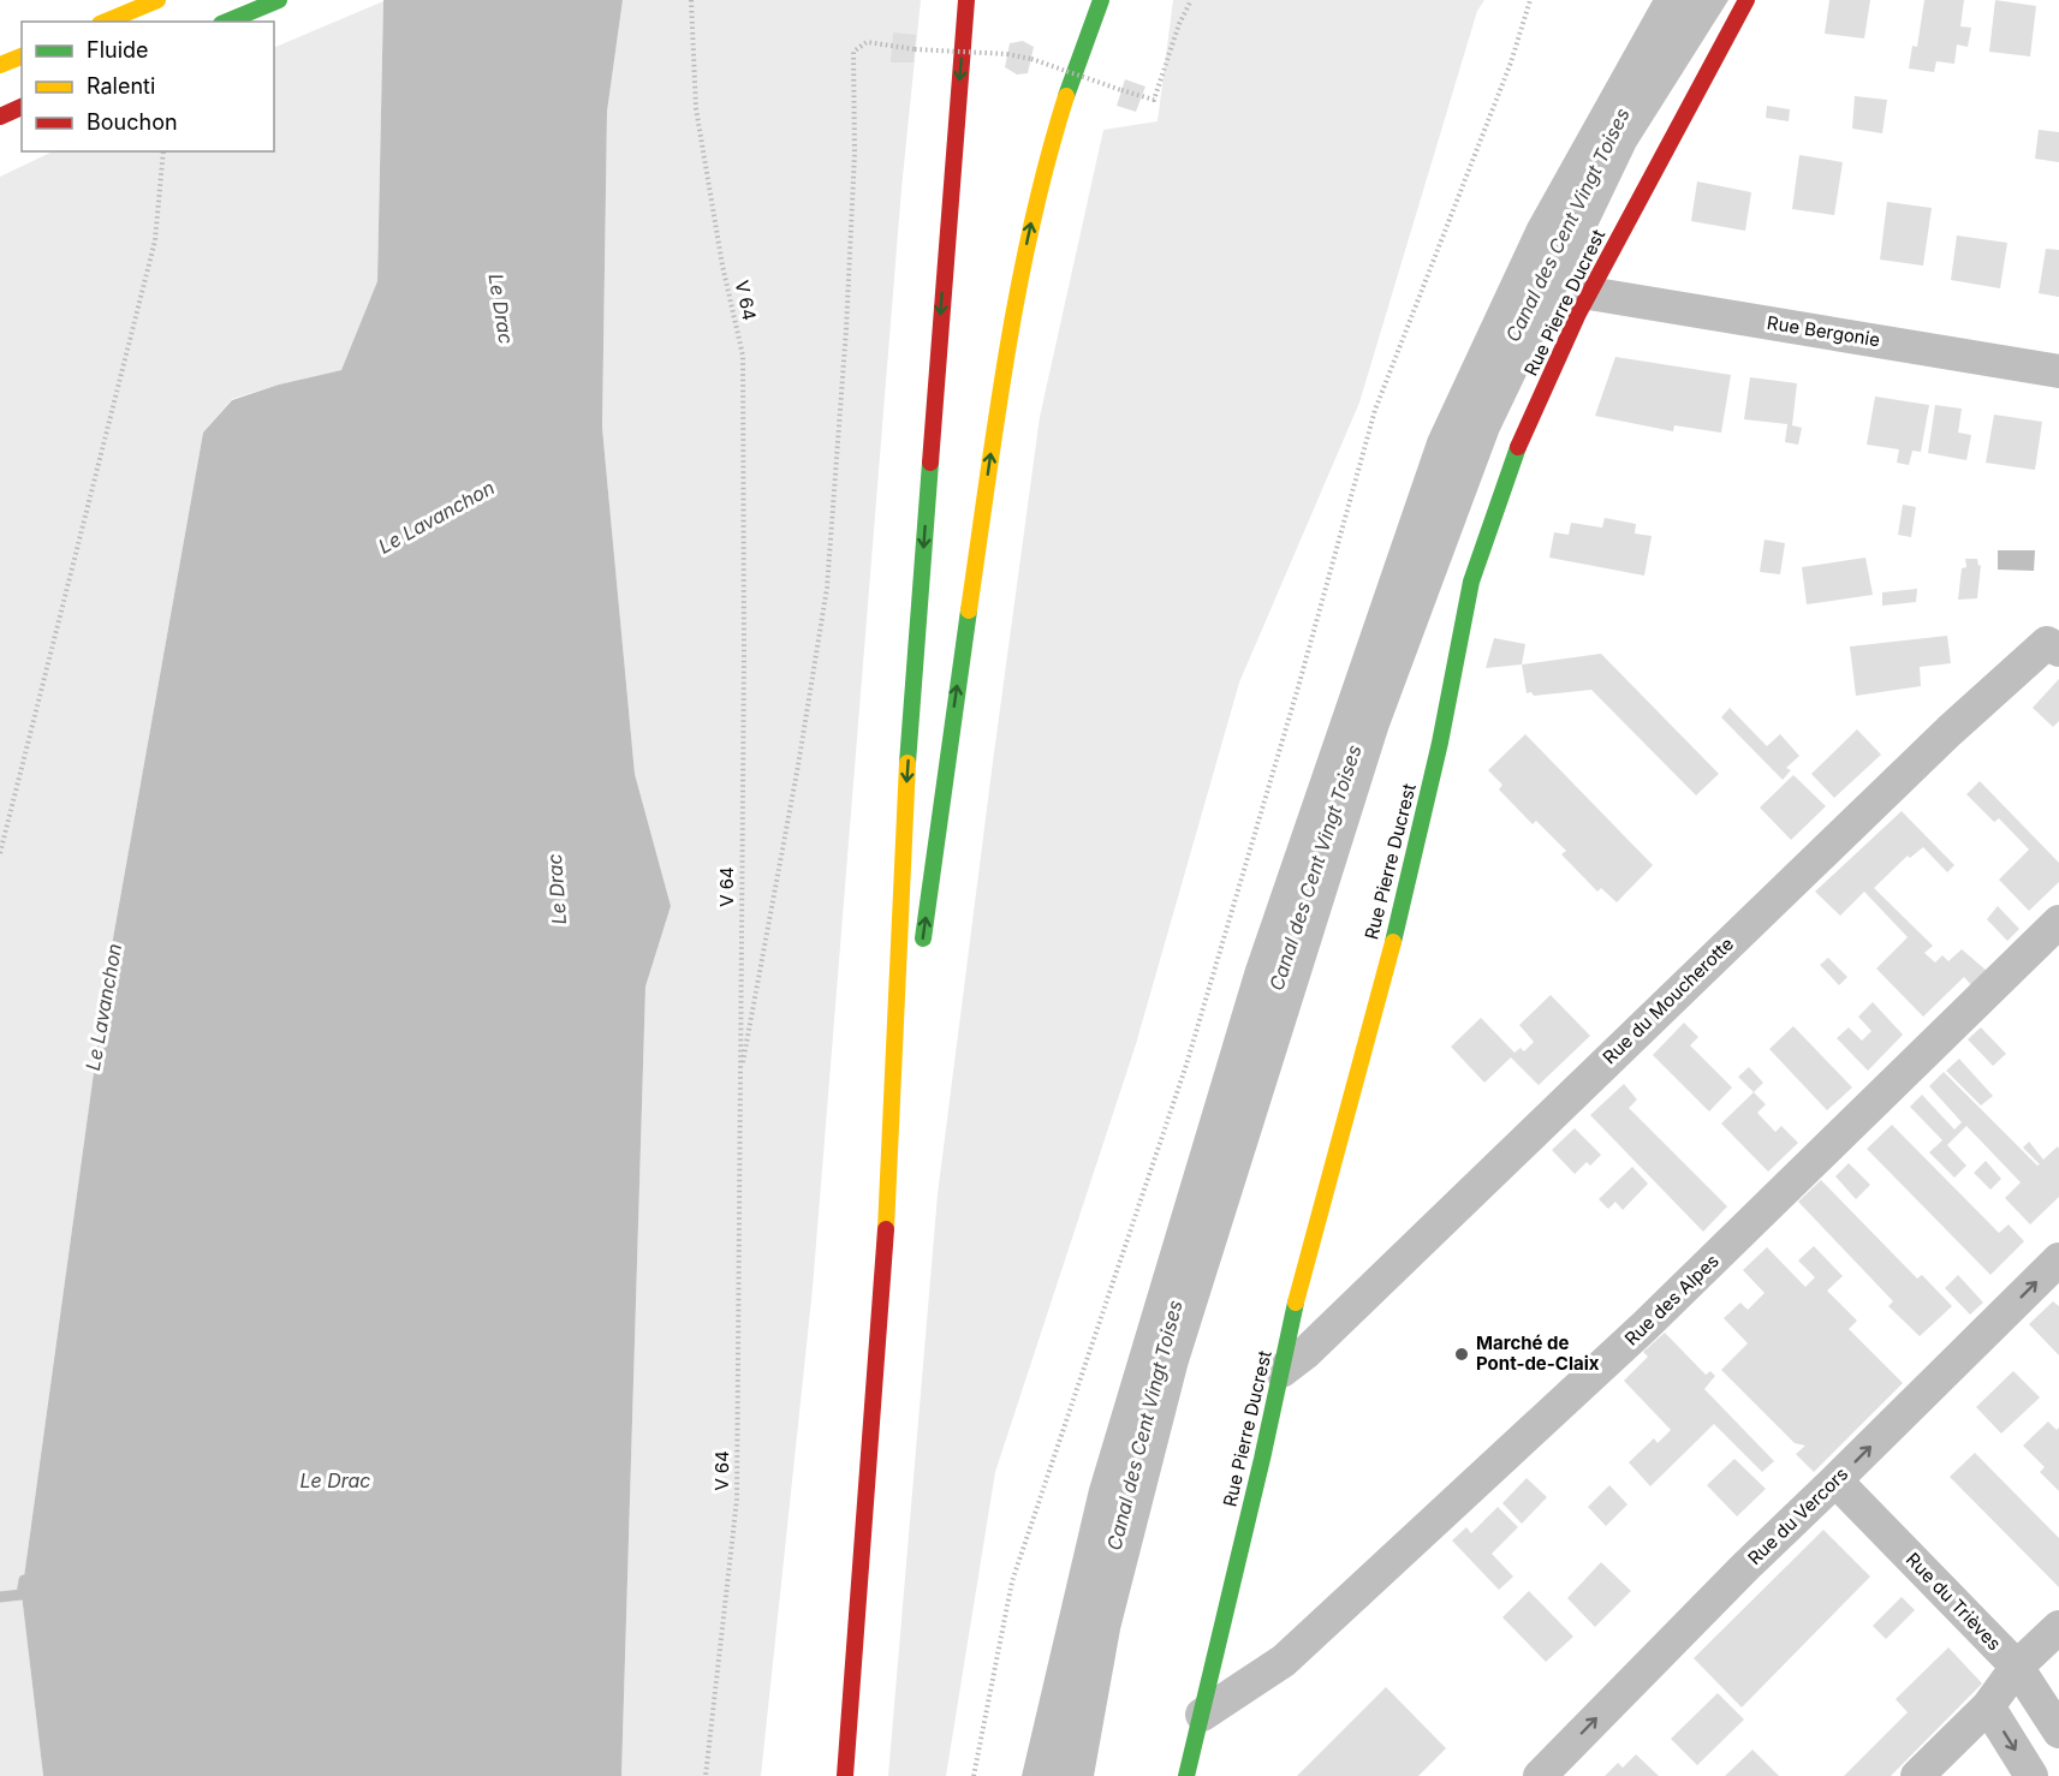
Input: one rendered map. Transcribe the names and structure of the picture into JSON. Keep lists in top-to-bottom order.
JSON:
{
  "streets": {
    "main road": ["Rue Pierre Ducrest"],
    "street": [
      "Rue Bergonie",
      "Rue du Moucherotte",
      "Rue des Alpes",
      "Rue du Vercors",
      "Rue du Trièves"
    ],
    "path": ["V 64"]
  },
  "crossings": [
    ["Rue Pierre Ducrest", "Rue Bergonie"],
    ["Rue Pierre Ducrest", "Rue du Moucherotte"],
    ["Rue Pierre Ducrest", "Rue des Alpes"],
    ["Rue du Vercors", "Rue du Trièves"]
  ],
  "one_way": ["Rue du Vercors"],
  "water": ["Canal des Cent Vingt Toises", "Le Drac", "Le Lavanchon"],
  "places": ["Marché de Pont-de-Claix"],
  "legend": ["Fluide", "Ralenti", "Bouchon"]
}
